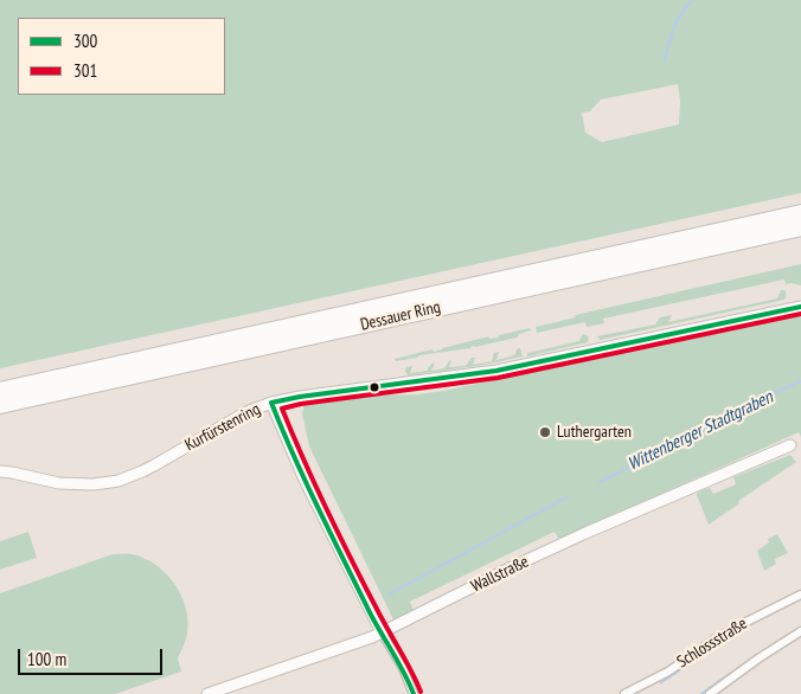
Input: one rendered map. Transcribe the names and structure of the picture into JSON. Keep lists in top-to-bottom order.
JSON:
{
  "streets": {
    "main road": ["Dessauer Ring"],
    "street": ["Kurfürstenring", "Wallstraße", "Schlossstraße"]
  },
  "water": ["Wittenberger Stadtgraben"],
  "places": ["Luthergarten"],
  "lines": ["transit line 300", "transit line 301"],
  "legend": ["300", "301"],
  "scale_bar": "100 m"
}
